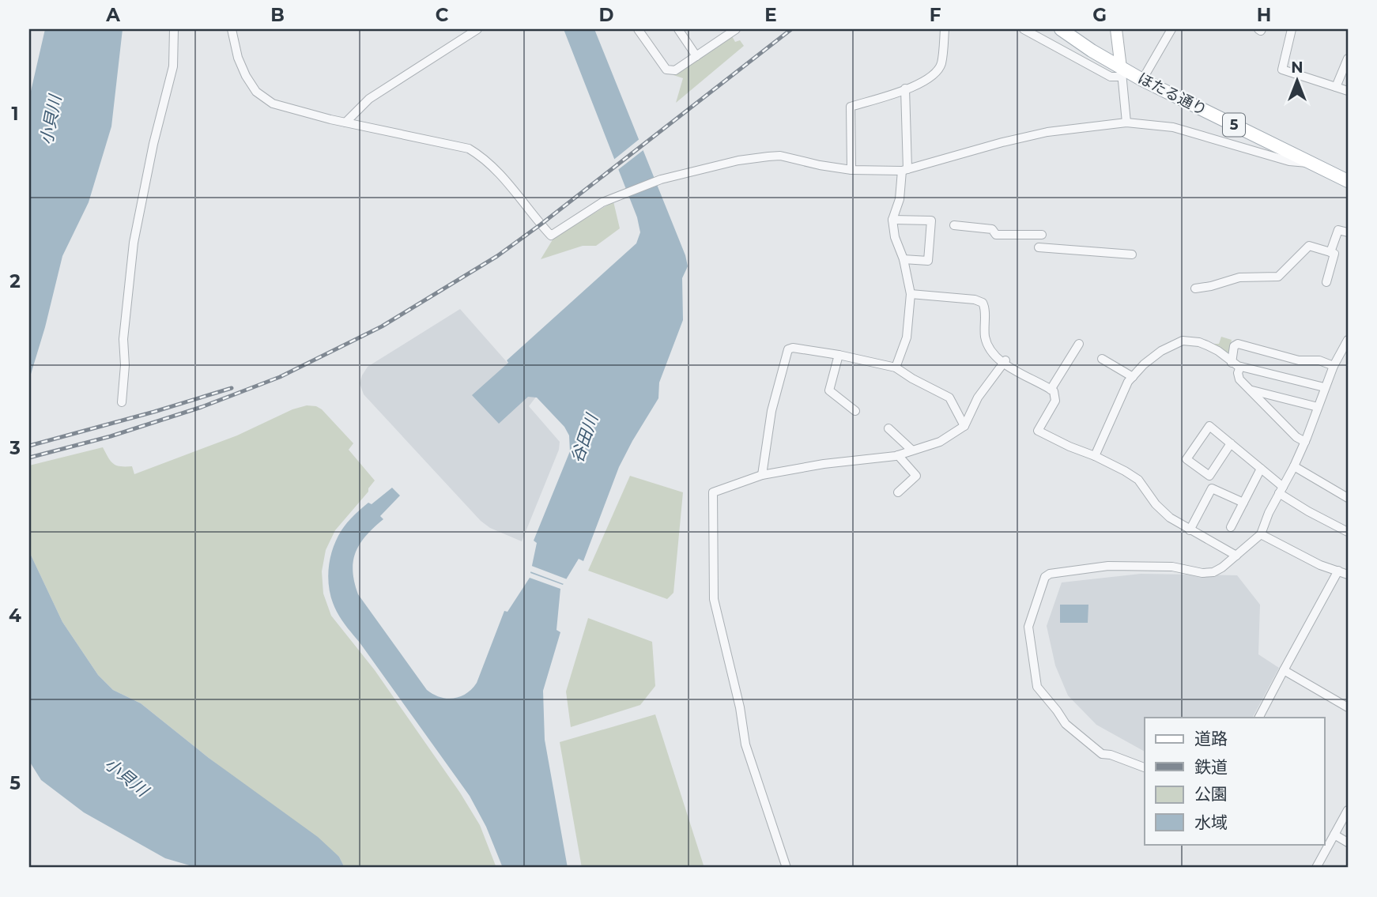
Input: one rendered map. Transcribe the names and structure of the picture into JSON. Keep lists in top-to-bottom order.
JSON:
{
  "streets": {
    "main road": ["ほたる通り", "5"]
  },
  "water": ["小貝川", "谷田川"],
  "legend": [
    "道路",
    "鉄道",
    "公園",
    "水域"
  ],
  "north": "top",
  "grid": {
    "columns": [
      "A",
      "B",
      "C",
      "D",
      "E",
      "F",
      "G",
      "H"
    ],
    "rows": [
      "1",
      "2",
      "3",
      "4",
      "5"
    ]
  }
}
